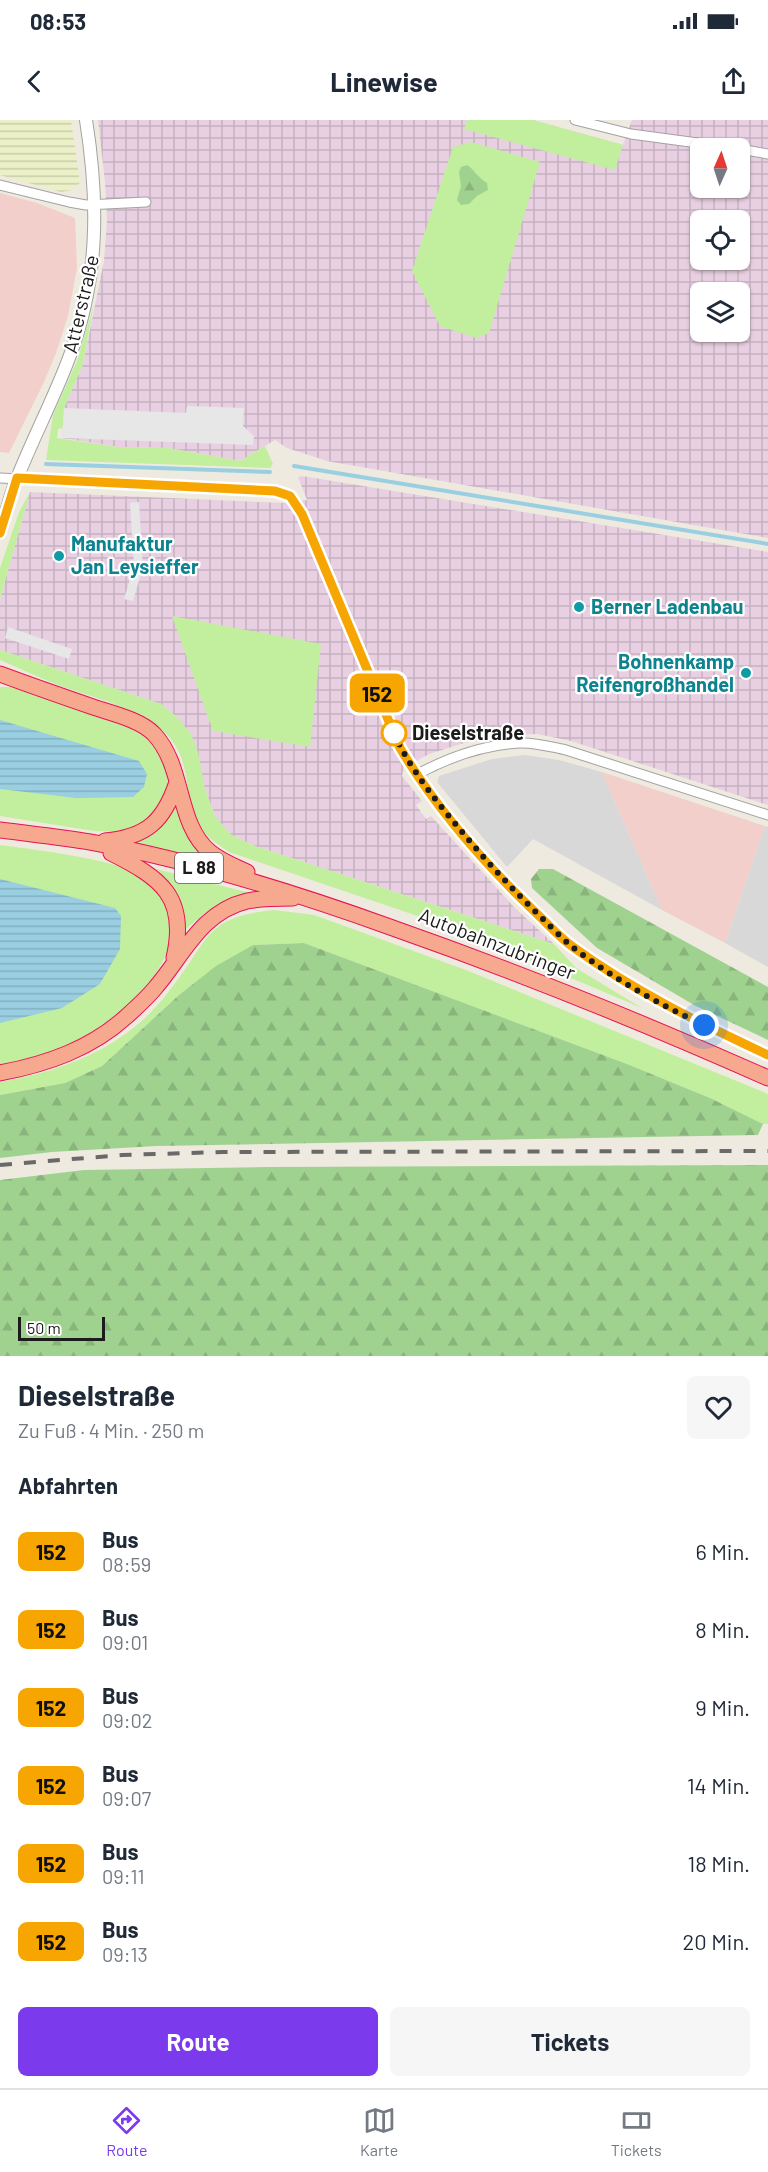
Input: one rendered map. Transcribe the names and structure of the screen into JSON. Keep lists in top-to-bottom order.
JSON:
{
  "streets": {
    "highway": ["L 88", "Autobahnzubringer"],
    "street": ["Atterstraße"]
  },
  "crossings": [
    ["L 88", "Autobahnzubringer"]
  ],
  "places": [
    "Manufaktur Jan Leysieffer",
    "Berner Ladenbau",
    "Bohnenkamp Reifengroßhandel",
    "Dieselstraße"
  ],
  "lines": ["bus line 152"],
  "scale_bar": "50 m",
  "north": "top",
  "page": {
    "status": "08:53",
    "header": "Linewise",
    "on_map": "152",
    "scale": "50 m",
    "heading": [
      ["Dieselstraße", "Zu Fuß · 4 Min. · 250 m"],
      "Abfahrten"
    ],
    "list": [
      {
        "mark": "152",
        "name": "Bus",
        "note": "08:59",
        "value": "6 Min."
      },
      {
        "mark": "152",
        "name": "Bus",
        "note": "09:01",
        "value": "8 Min."
      },
      {
        "mark": "152",
        "name": "Bus",
        "note": "09:02",
        "value": "9 Min."
      },
      {
        "mark": "152",
        "name": "Bus",
        "note": "09:07",
        "value": "14 Min."
      },
      {
        "mark": "152",
        "name": "Bus",
        "note": "09:11",
        "value": "18 Min."
      },
      {
        "mark": "152",
        "name": "Bus",
        "note": "09:13",
        "value": "20 Min."
      }
    ],
    "buttons": ["Route", "Tickets"],
    "tabs": ["Route", "Karte", "Tickets"]
  }
}
